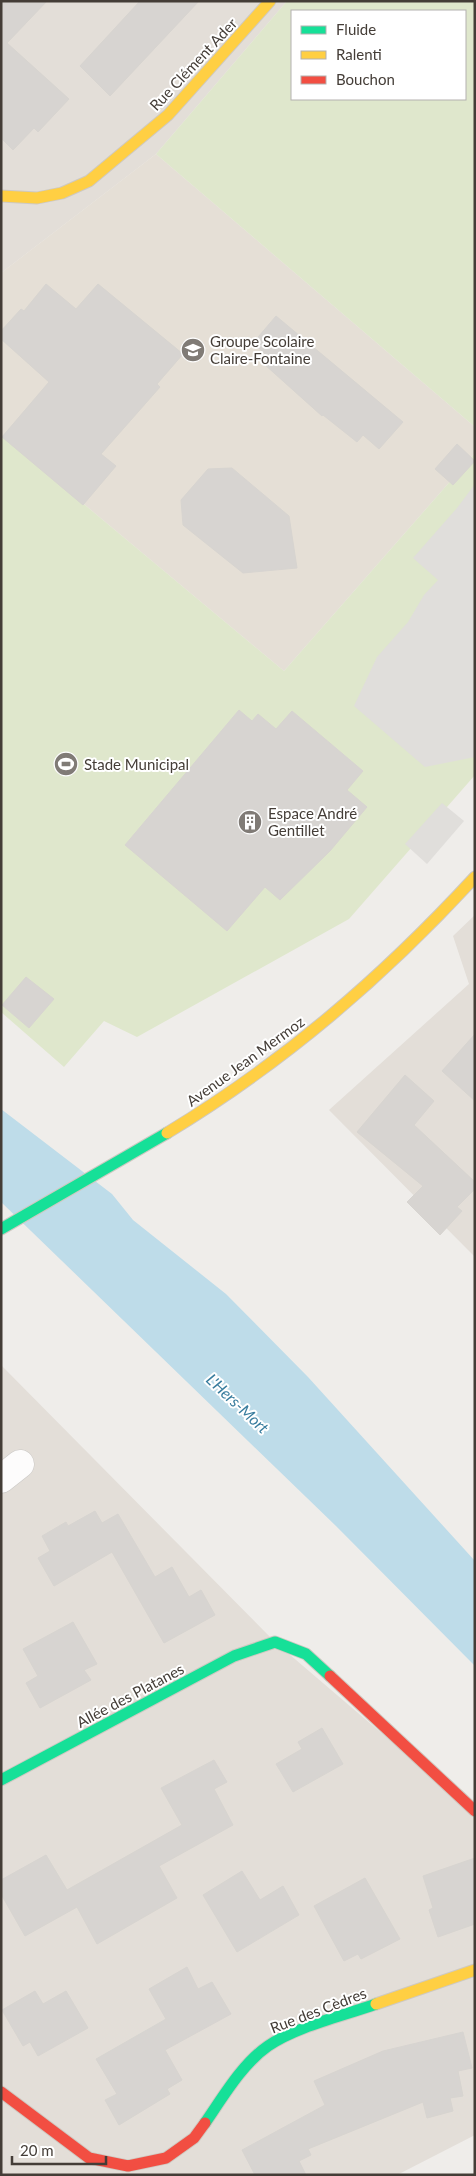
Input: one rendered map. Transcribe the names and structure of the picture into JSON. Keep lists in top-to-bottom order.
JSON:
{
  "streets": {
    "street": [
      "Rue Clément Ader",
      "Avenue Jean Mermoz",
      "Allée des Platanes",
      "Rue des Cèdres"
    ]
  },
  "water": ["L'Hers-Mort"],
  "places": {
    "school or university": ["Groupe Scolaire Claire-Fontaine"],
    "sports": ["Stade Municipal"],
    "building": ["Espace André Gentillet"]
  },
  "legend": ["Fluide", "Ralenti", "Bouchon"],
  "scale_bar": "20 m"
}
